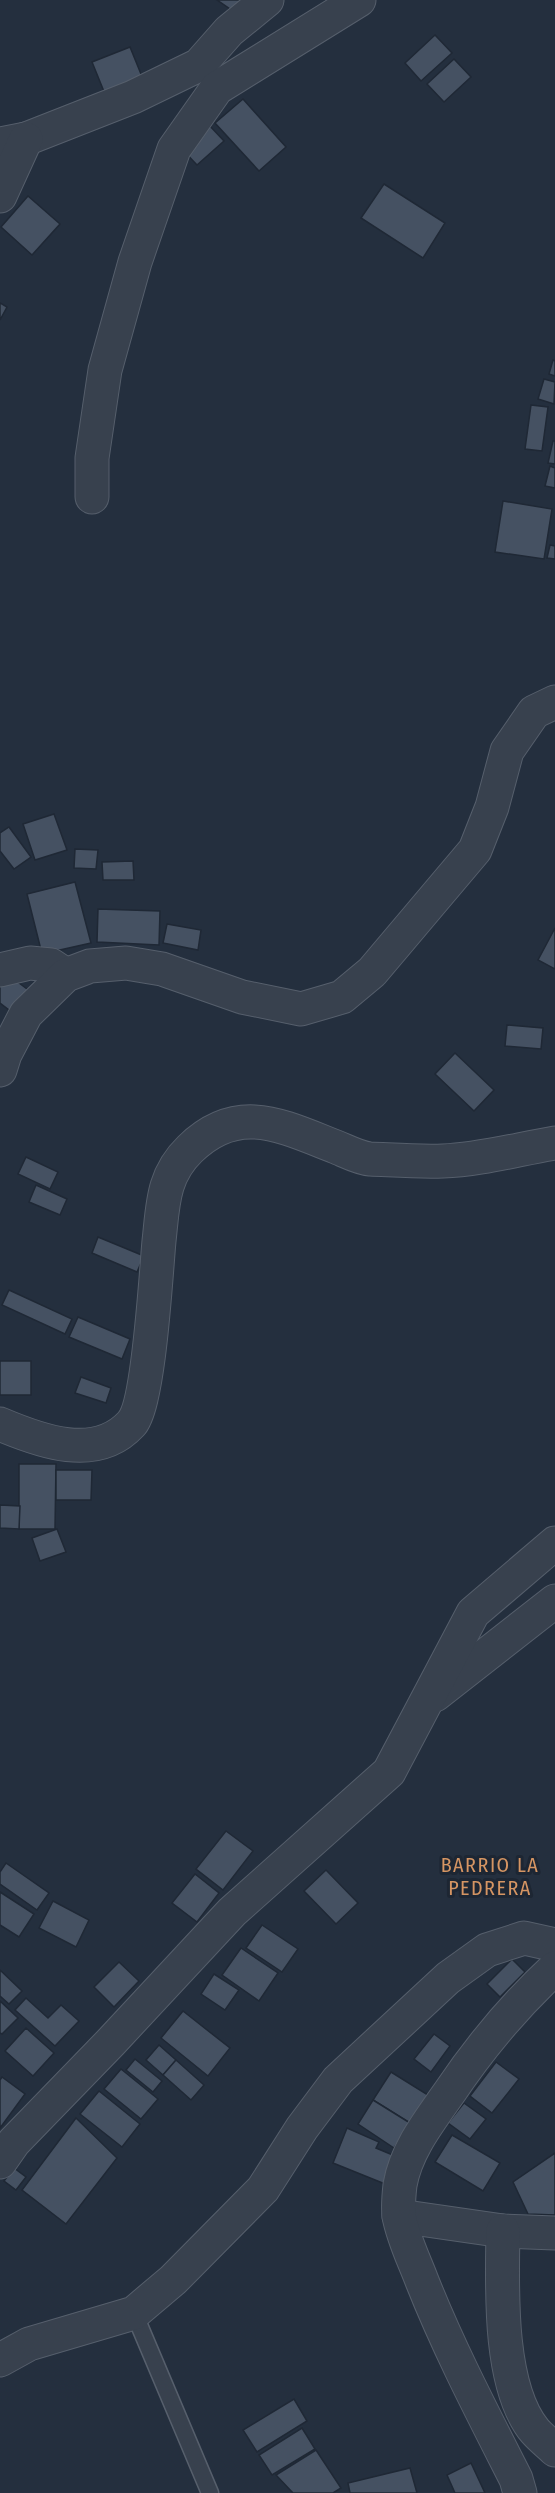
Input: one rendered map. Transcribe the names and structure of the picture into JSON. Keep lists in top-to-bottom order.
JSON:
{
  "districts": ["BARRIO LA PEDRERA"]
}
